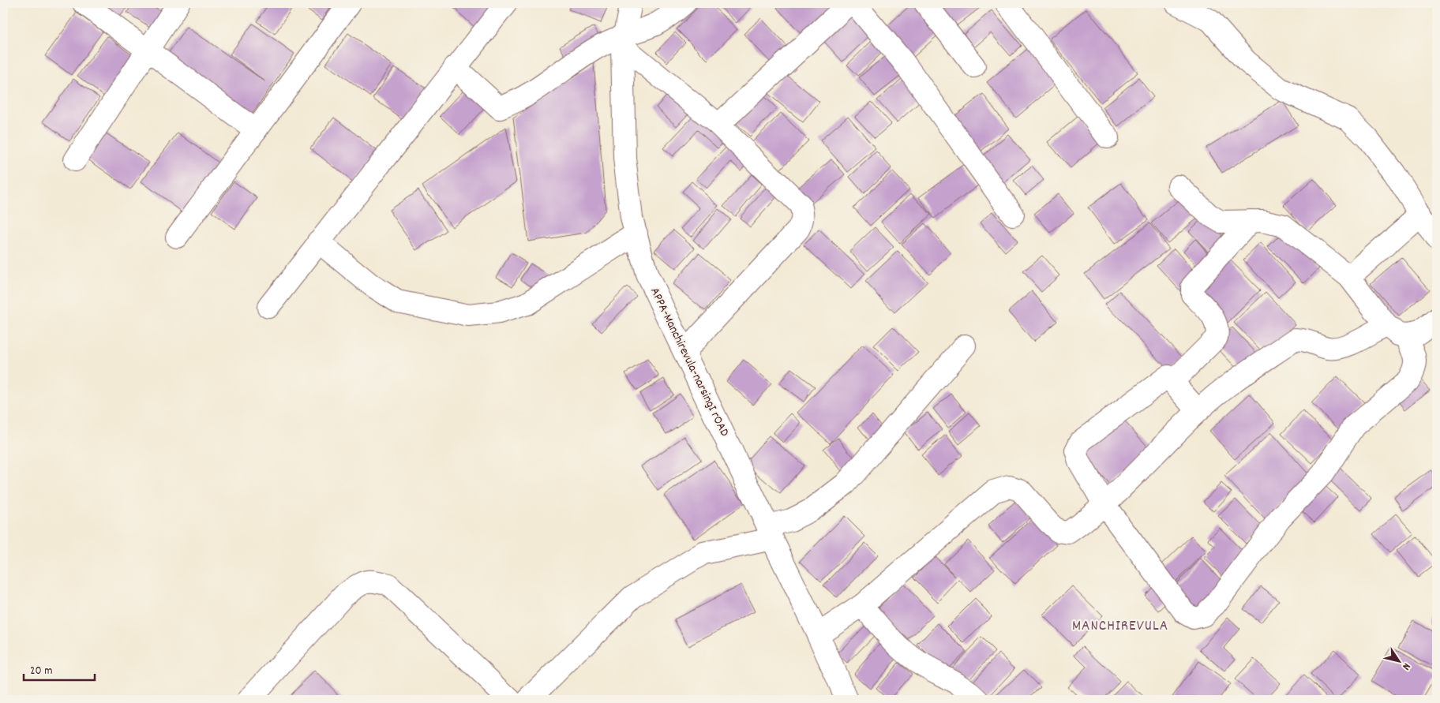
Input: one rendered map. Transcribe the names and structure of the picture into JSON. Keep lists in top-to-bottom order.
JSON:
{
  "streets": {
    "street": ["APPA-Manchirevula-narsingI rOAD"]
  },
  "districts": ["MANCHIREVULA"],
  "scale_bar": "20 m",
  "north": "bottom right"
}
